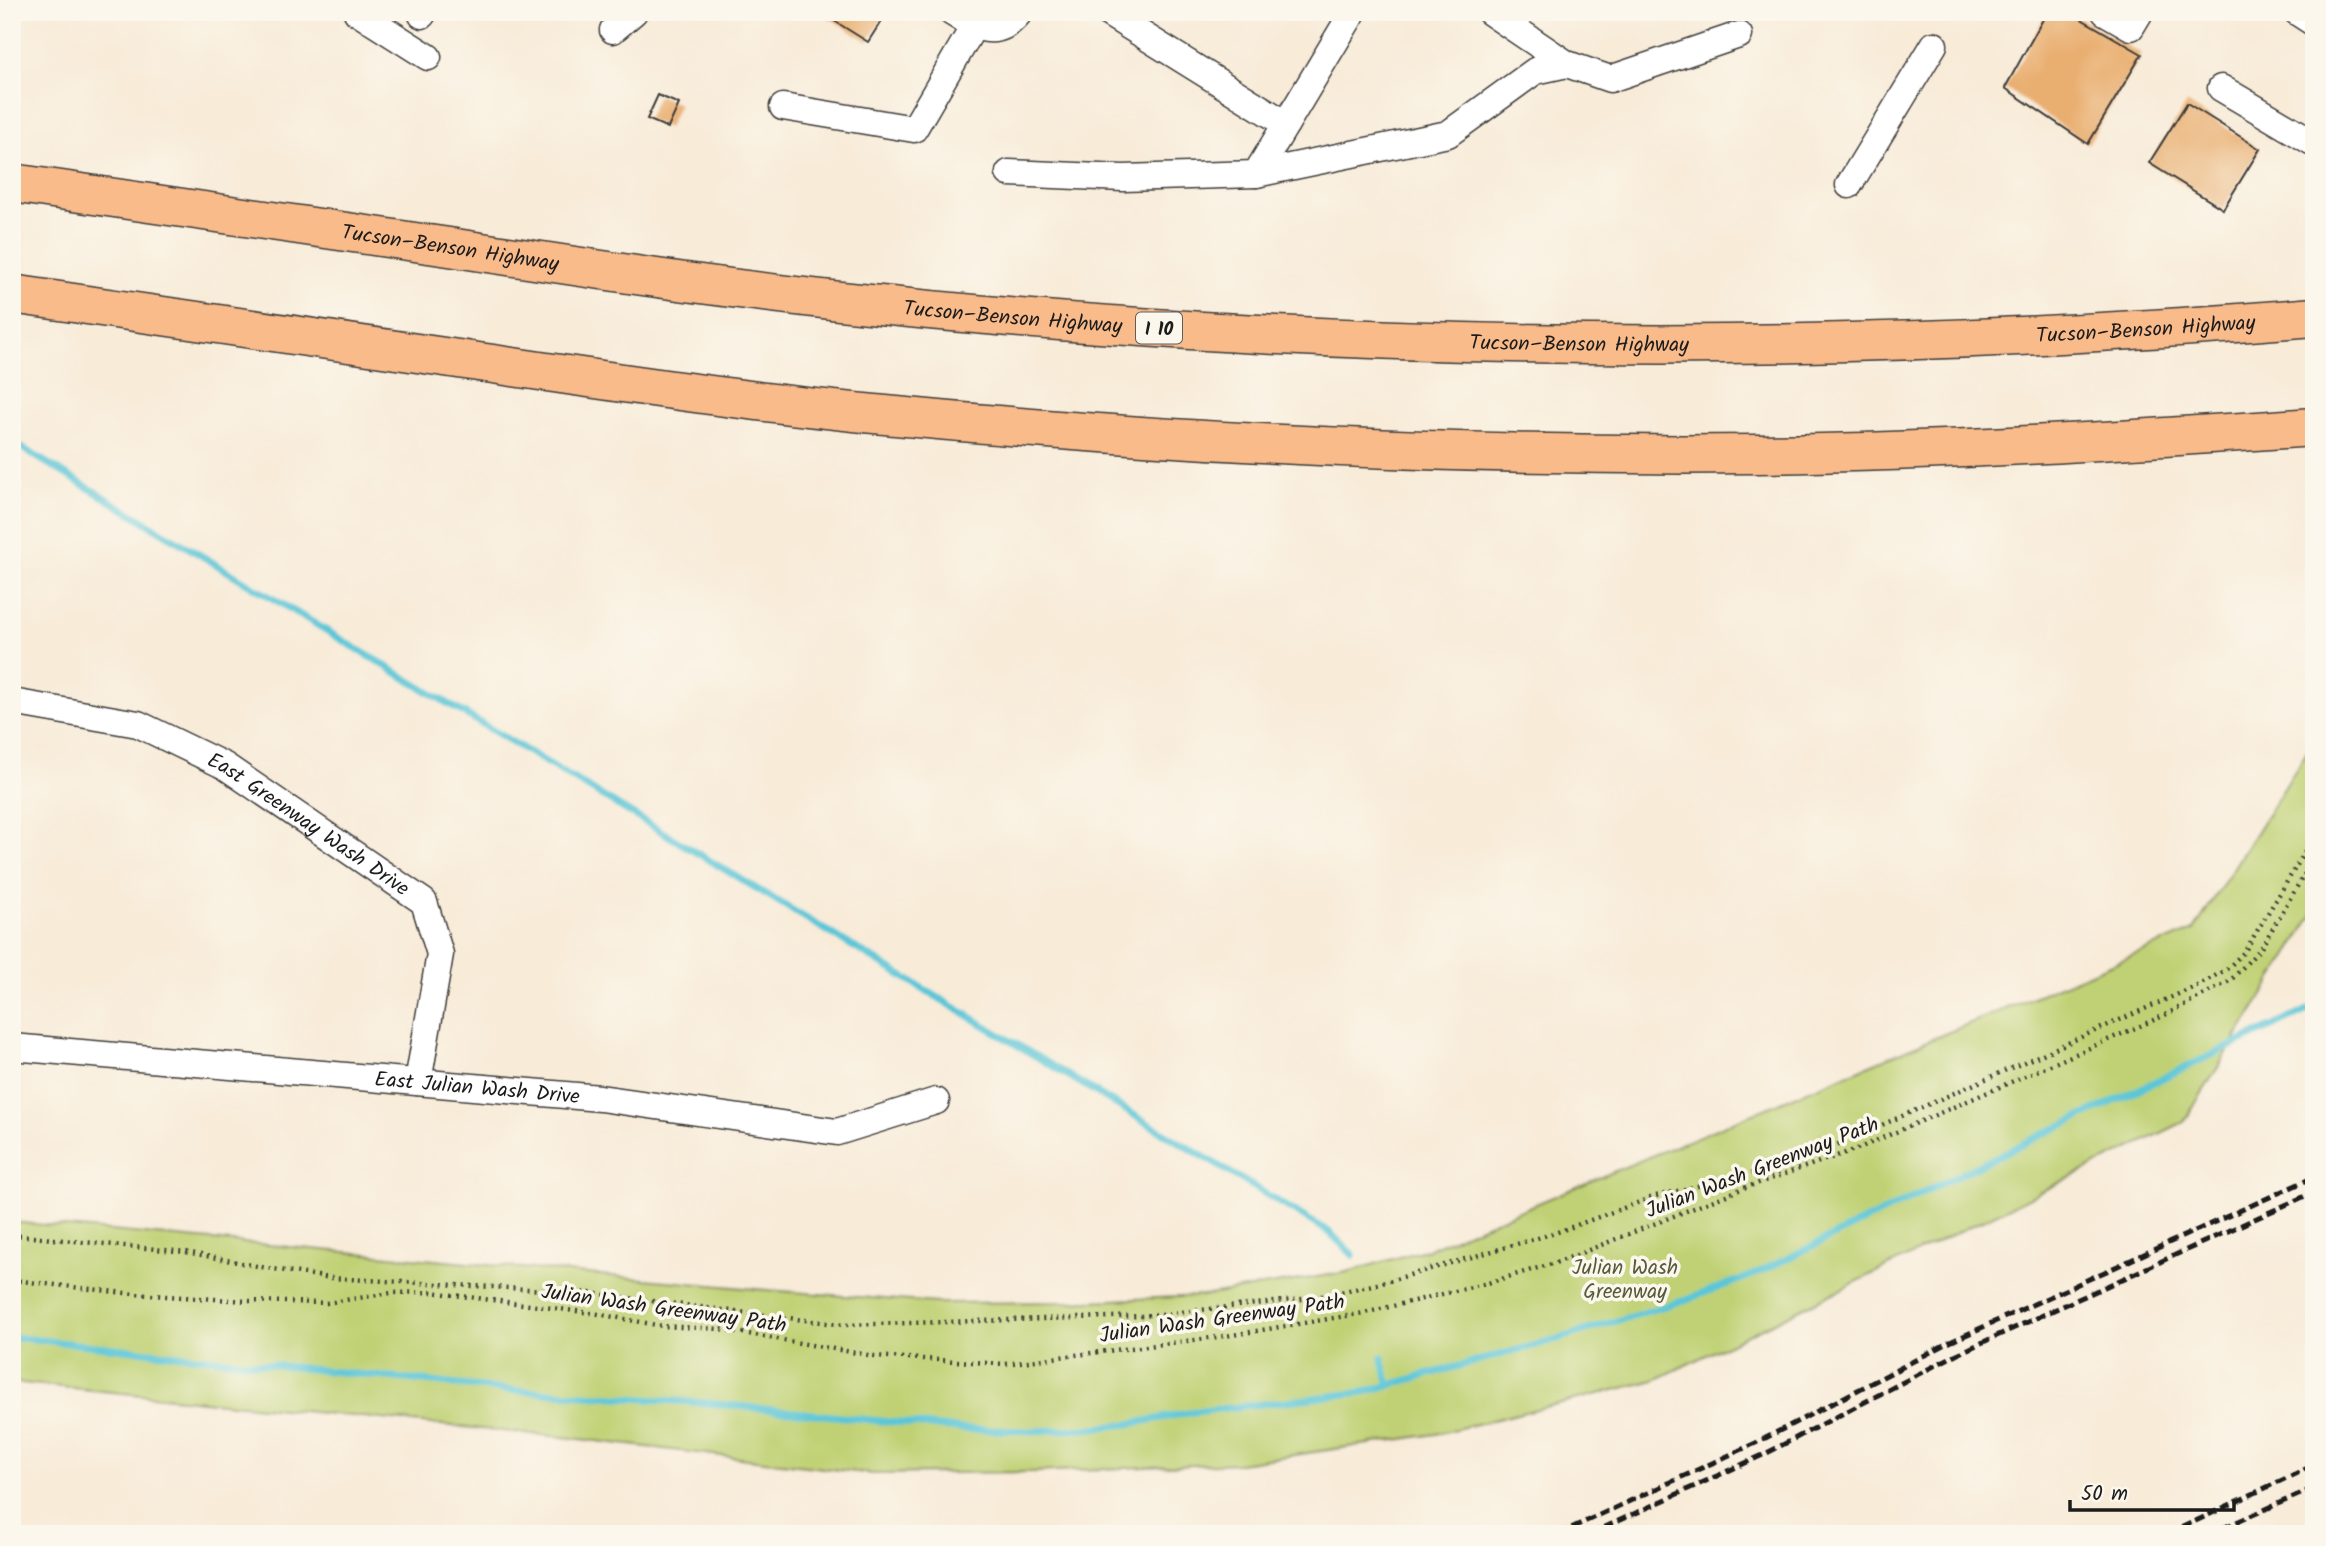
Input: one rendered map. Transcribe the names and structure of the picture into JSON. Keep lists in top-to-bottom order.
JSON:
{
  "streets": {
    "highway": ["Tucson–Benson Highway", "I 10"],
    "street": ["East Greenway Wash Drive", "East Julian Wash Drive"],
    "path": ["Julian Wash Greenway Path"]
  },
  "crossings": [
    ["East Greenway Wash Drive", "East Julian Wash Drive"]
  ],
  "parks": ["Julian Wash Greenway"],
  "scale_bar": "50 m"
}
